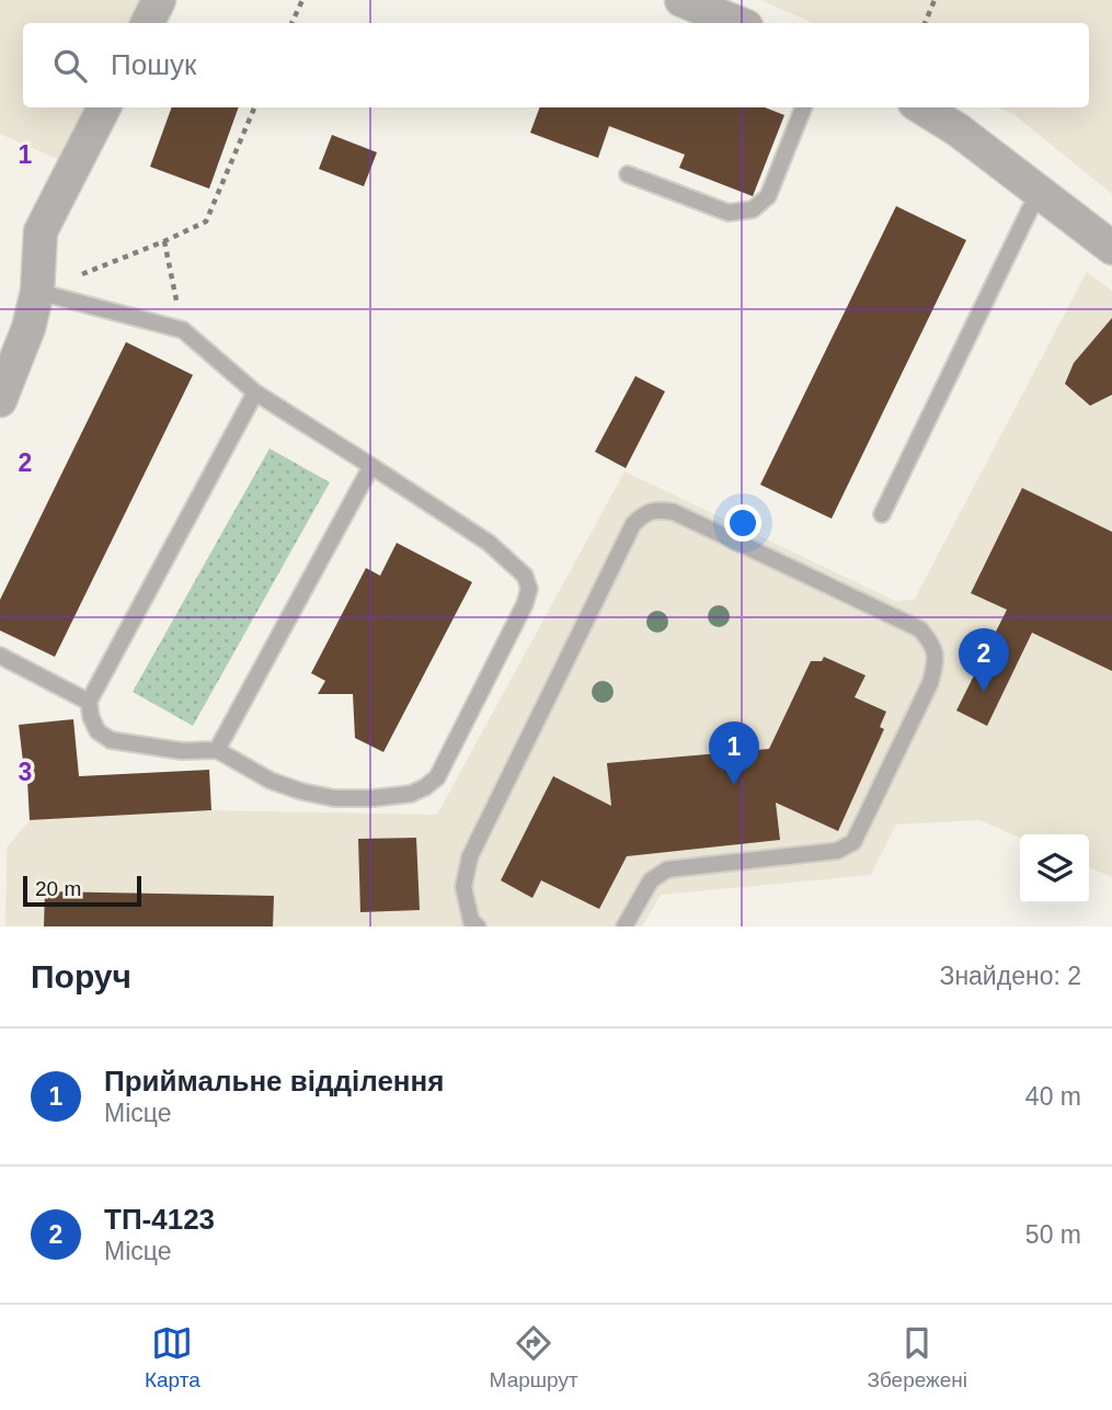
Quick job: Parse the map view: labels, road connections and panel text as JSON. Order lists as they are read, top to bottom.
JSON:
{
  "scale_bar": "20 m",
  "page": {
    "search": "Пошук",
    "pins": ["2", "1"],
    "scale": "20 m",
    "heading": ["Поруч", "Знайдено: 2"],
    "list": [
      {
        "mark": "1",
        "name": "Приймальне відділення",
        "note": "Місце",
        "value": "40 m"
      },
      {
        "mark": "2",
        "name": "ТП-4123",
        "note": "Місце",
        "value": "50 m"
      }
    ],
    "nav": ["Карта", "Маршрут", "Збережені"]
  },
  "grid": {
    "rows": ["1", "2", "3"]
  }
}
